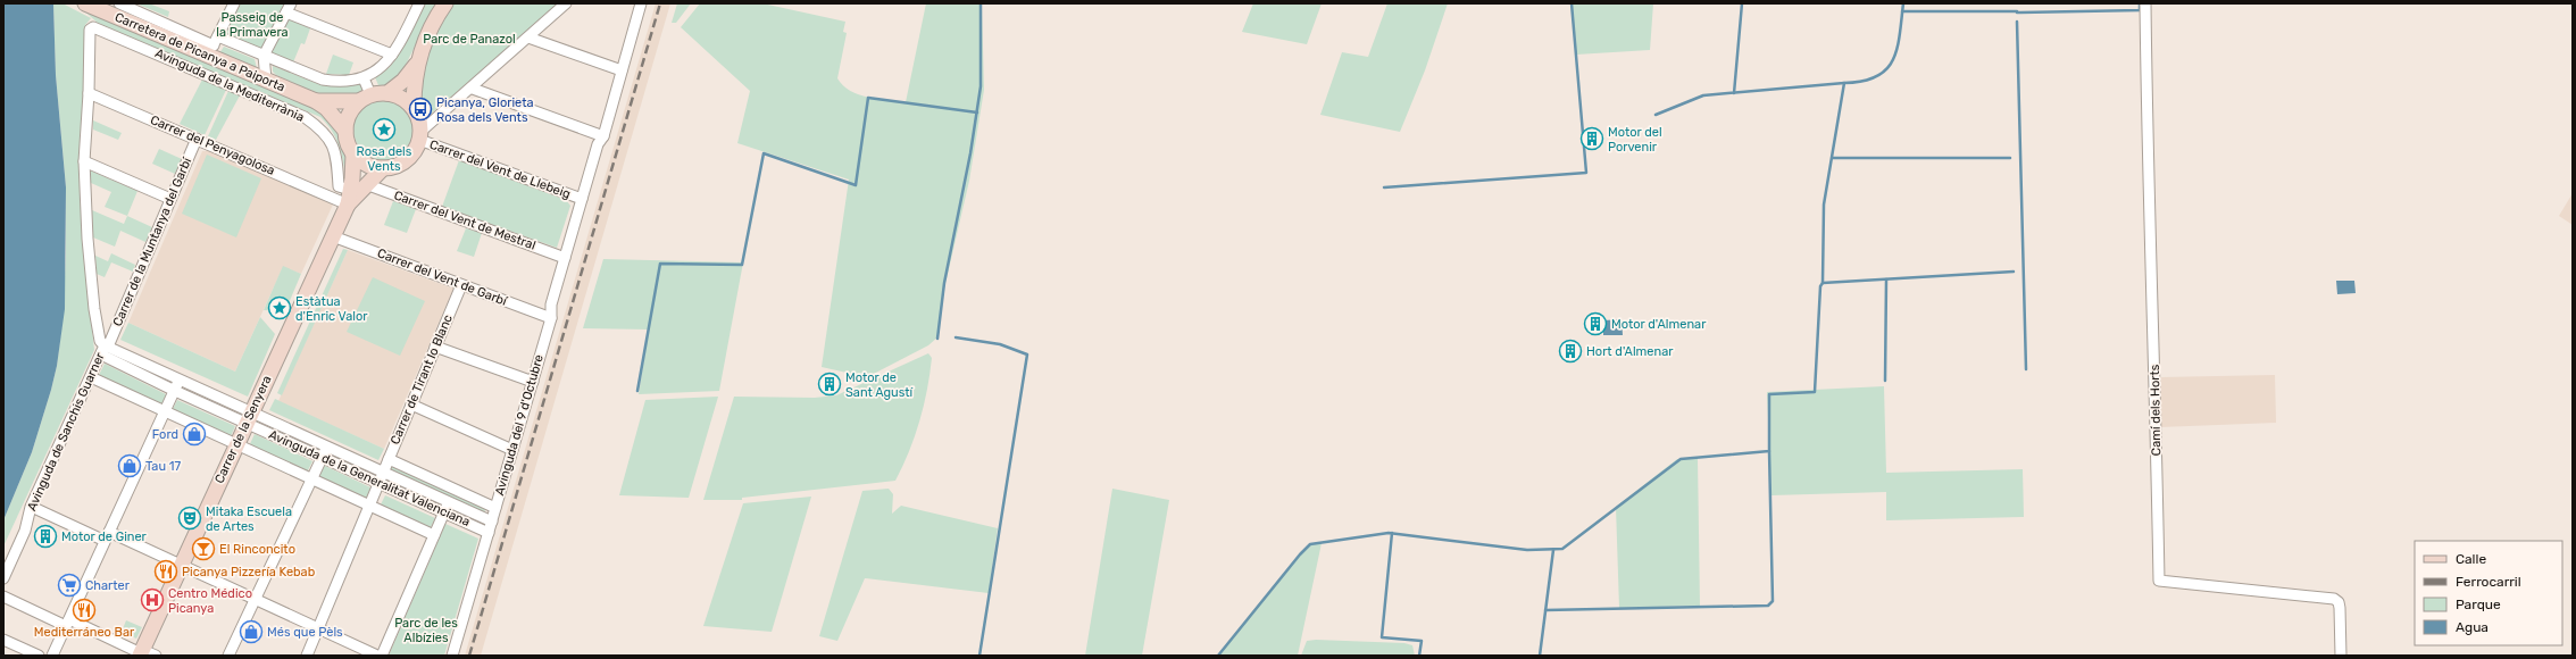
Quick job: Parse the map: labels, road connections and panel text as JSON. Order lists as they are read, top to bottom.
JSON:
{
  "streets": {
    "street": [
      "Carretera de Picanya a Paiporta",
      "Avinguda de la Mediterrània",
      "Carrer del Penyagolosa",
      "Carrer del Vent de Llebeig",
      "Carrer del Vent de Mestral",
      "Carrer de la Muntanya del Garbí",
      "Carrer del Vent de Garbí",
      "Carrer de Tirant lo Blanc",
      "Camí dels Horts",
      "Avinguda del 9 d'Octubre",
      "Carrer de la Senyera",
      "Avinguda de Sanchis Guarner",
      "Avinguda de la Generalitat Valenciana"
    ]
  },
  "crossings": [
    ["Carretera de Picanya a Paiporta", "Carrer del Vent de Llebeig"],
    ["Carretera de Picanya a Paiporta", "Carrer de la Senyera"],
    ["Avinguda de la Mediterrània", "Carrer del Penyagolosa"],
    ["Avinguda de la Mediterrània", "Carrer de la Senyera"],
    ["Avinguda de la Mediterrània", "Avinguda de Sanchis Guarner"],
    ["Carrer del Penyagolosa", "Carrer de la Muntanya del Garbí"],
    ["Carrer del Penyagolosa", "Carrer de la Senyera"],
    ["Carrer del Penyagolosa", "Avinguda de Sanchis Guarner"],
    ["Carrer del Vent de Llebeig", "Avinguda del 9 d'Octubre"],
    ["Carrer del Vent de Llebeig", "Carrer de la Senyera"],
    ["Carrer del Vent de Mestral", "Avinguda del 9 d'Octubre"],
    ["Carrer del Vent de Mestral", "Carrer de la Senyera"],
    ["Carrer de la Muntanya del Garbí", "Avinguda de Sanchis Guarner"],
    ["Carrer de la Muntanya del Garbí", "Avinguda de la Generalitat Valenciana"],
    ["Carrer del Vent de Garbí", "Carrer de Tirant lo Blanc"],
    ["Carrer del Vent de Garbí", "Avinguda del 9 d'Octubre"],
    ["Carrer del Vent de Garbí", "Carrer de la Senyera"],
    ["Carrer de Tirant lo Blanc", "Avinguda de la Generalitat Valenciana"],
    ["Avinguda del 9 d'Octubre", "Avinguda de la Generalitat Valenciana"],
    ["Carrer de la Senyera", "Avinguda de la Generalitat Valenciana"],
    ["Avinguda de Sanchis Guarner", "Avinguda de la Generalitat Valenciana"]
  ],
  "parks": ["Passeig de la Primavera", "Parc de Panazol", "Parc de les Albízies"],
  "places": {
    "bus stop": ["Picanya, Glorieta Rosa dels Vents"],
    "place": ["Rosa dels Vents", "Estàtua d'Enric Valor"],
    "building": [
      "Motor del Porvenir",
      "Motor d'Almenar",
      "Hort d'Almenar",
      "Motor de Sant Agustí",
      "Motor de Giner"
    ],
    "shop": ["Ford", "Tau 17", "Més que Pèls"],
    "theatre": ["Mitaka Escuela de Artes"],
    "bar": ["El Rinconcito"],
    "restaurant": ["Picanya Pizzería Kebab", "Mediterráneo Bar"],
    "supermarket": ["Charter"],
    "hospital": ["Centro Médico Picanya"]
  },
  "legend": [
    "Calle",
    "Ferrocarril",
    "Parque",
    "Agua"
  ]
}
